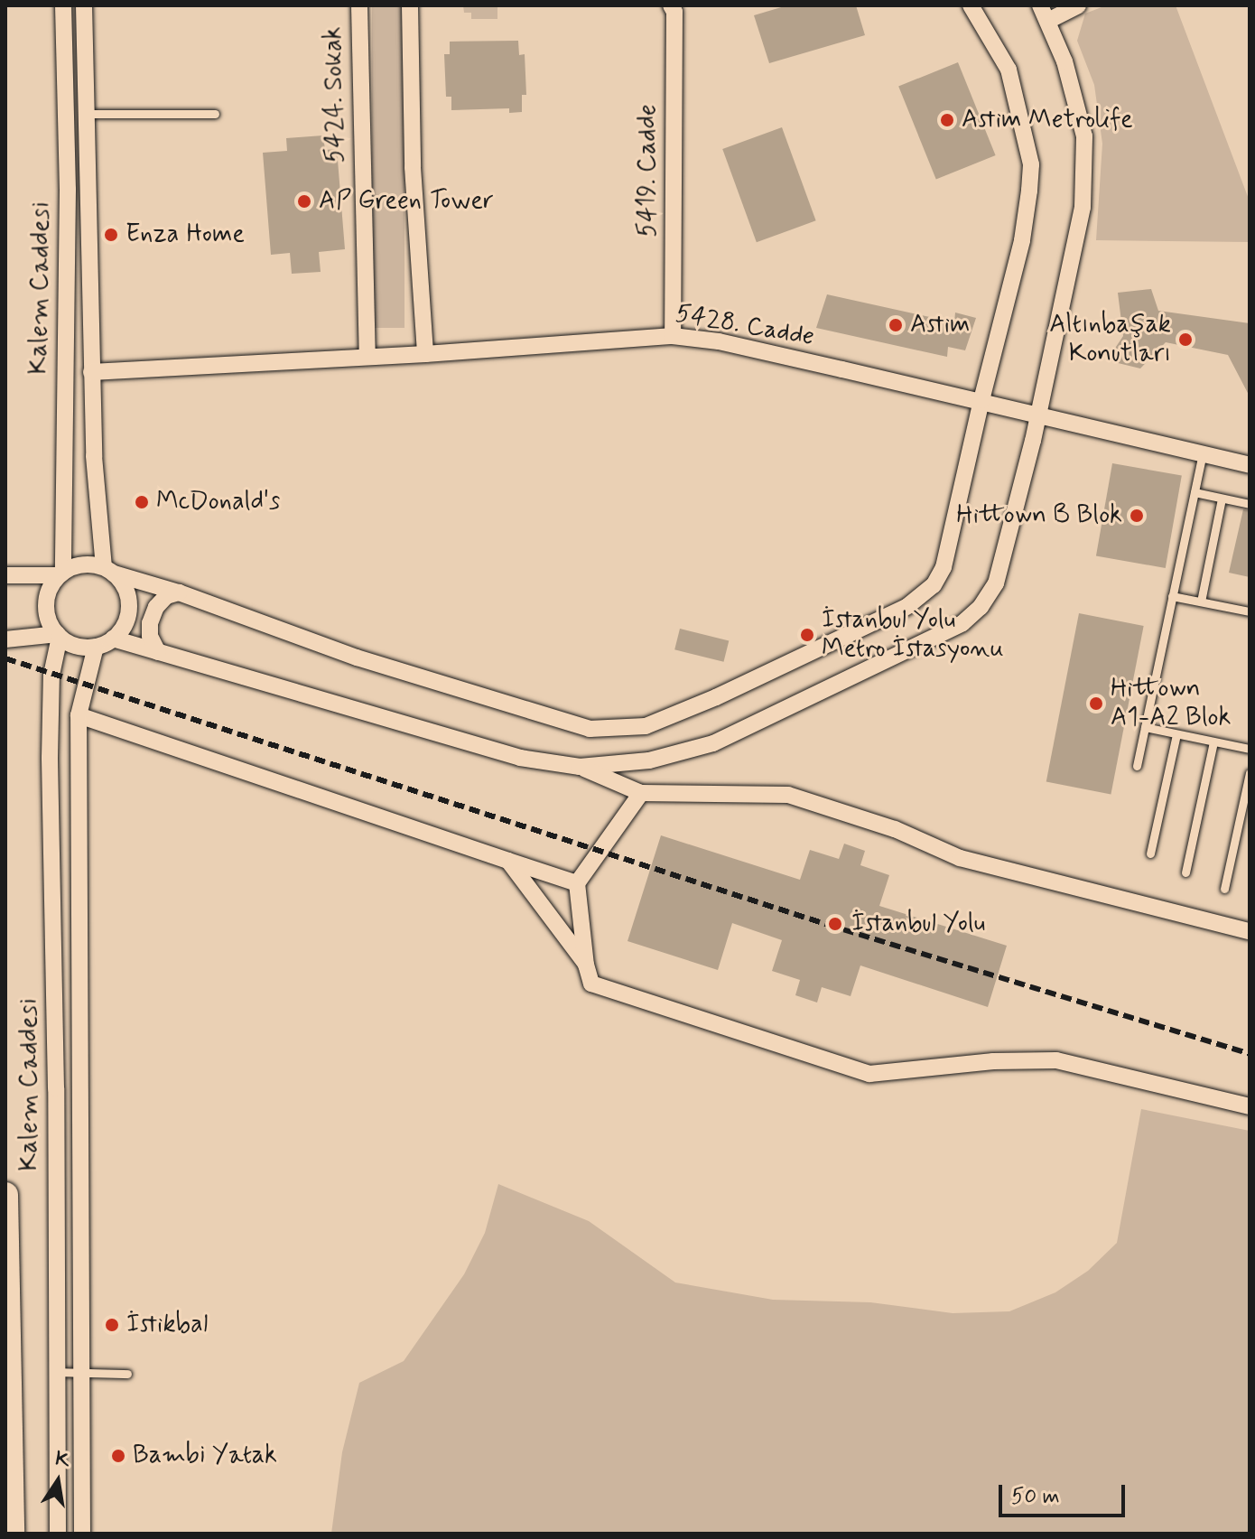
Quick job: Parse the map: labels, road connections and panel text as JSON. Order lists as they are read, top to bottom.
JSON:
{
  "streets": {
    "street": [
      "5424. Sokak",
      "5419. Cadde",
      "Kalem Caddesi",
      "5428. Cadde"
    ]
  },
  "crossings": [
    ["5424. Sokak", "5428. Cadde"],
    ["5419. Cadde", "5428. Cadde"],
    ["Kalem Caddesi", "5428. Cadde"]
  ],
  "places": [
    "Astim Metrolife",
    "AP Green Tower",
    "Enza Home",
    "Astim",
    "Altınbaşak Konutları",
    "McDonald's",
    "Hittown B Blok",
    "İstanbul Yolu Metro İstasyonu",
    "Hittown A1-A2 Blok",
    "İstanbul Yolu",
    "İstikbal",
    "Bambi Yatak"
  ],
  "scale_bar": "50 m",
  "north": "top"
}
